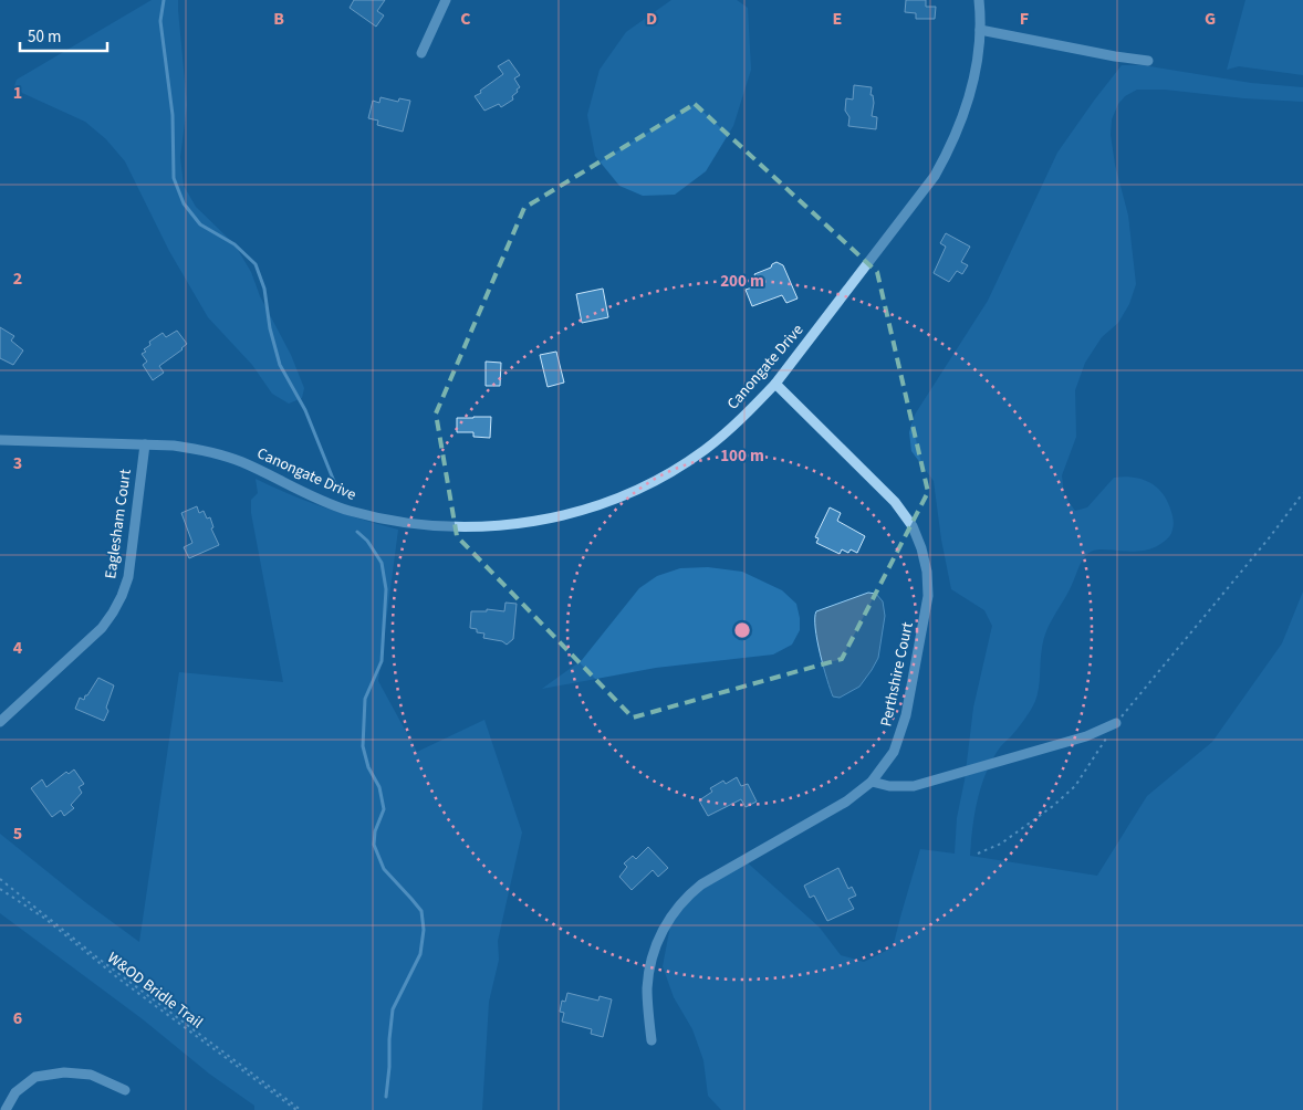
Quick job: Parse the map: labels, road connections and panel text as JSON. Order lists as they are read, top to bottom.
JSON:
{
  "streets": {
    "street": ["Canongate Drive", "Eaglesham Court", "Perthshire Court"],
    "path": ["W&OD Bridle Trail"]
  },
  "crossings": [
    ["Canongate Drive", "Eaglesham Court"],
    ["Canongate Drive", "Perthshire Court"]
  ],
  "scale_bar": "50 m",
  "grid": {
    "columns": [
      "B",
      "C",
      "D",
      "E",
      "F",
      "G"
    ],
    "rows": [
      "1",
      "2",
      "3",
      "4",
      "5",
      "6"
    ]
  },
  "rings": ["200 m", "100 m"]
}
